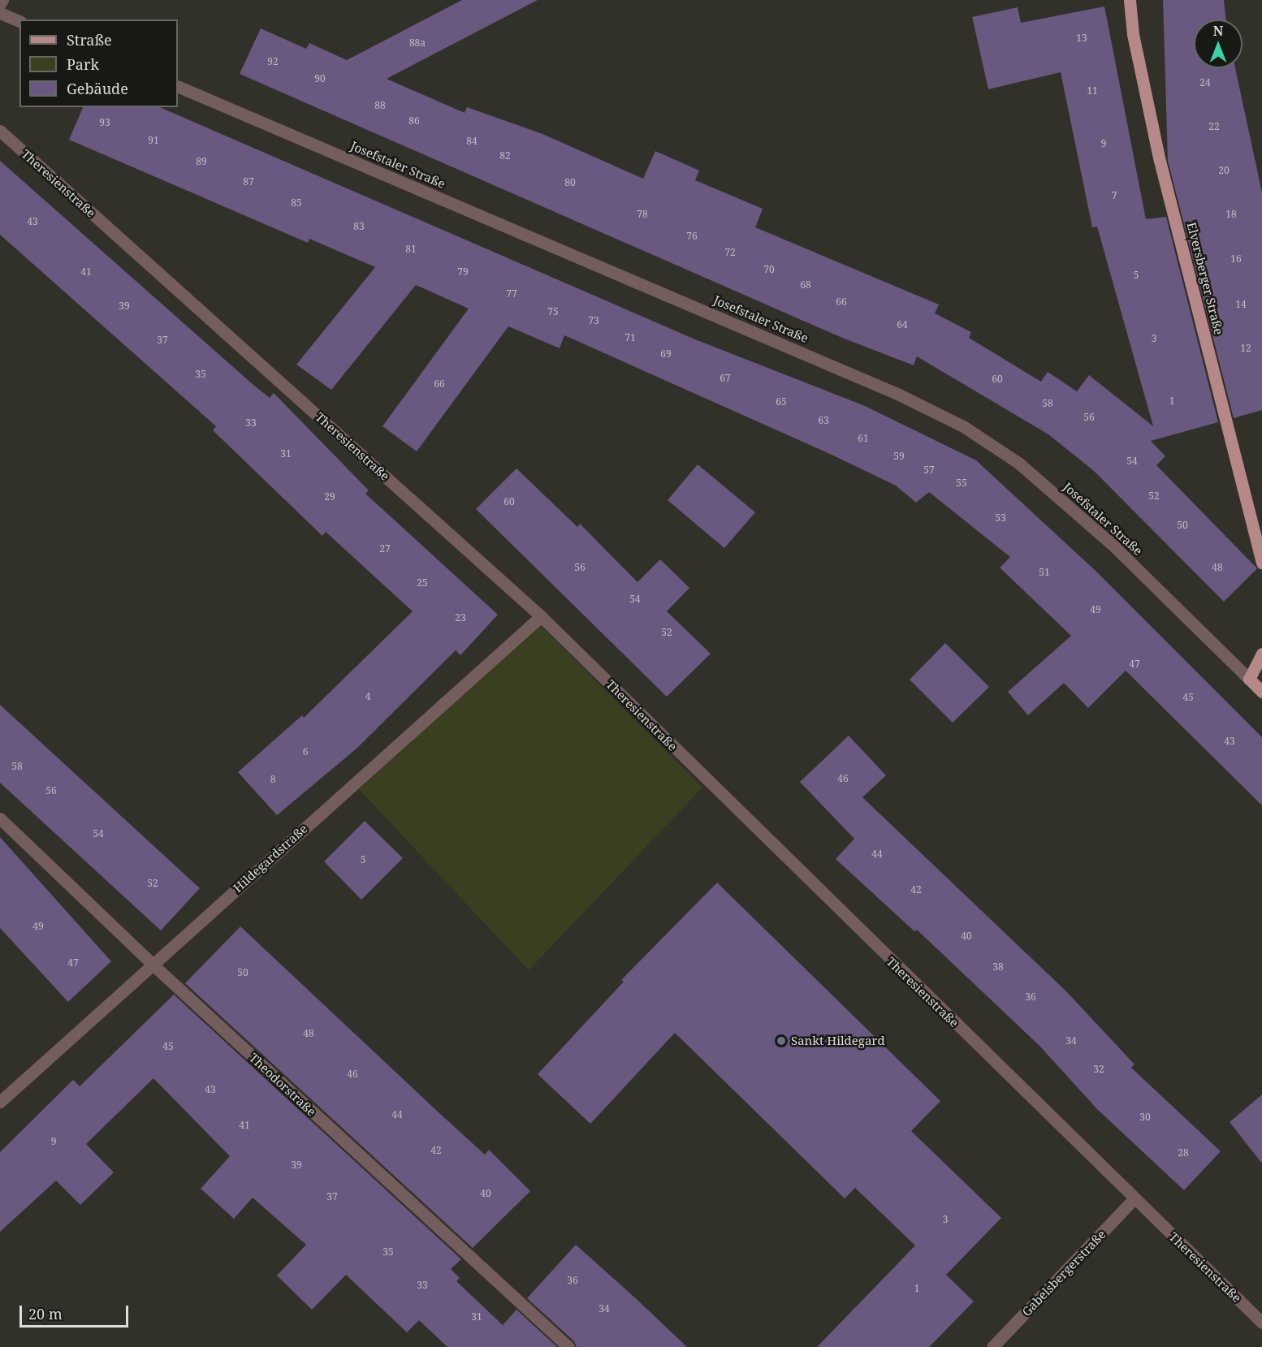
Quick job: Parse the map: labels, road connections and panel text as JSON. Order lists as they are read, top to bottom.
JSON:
{
  "streets": {
    "main road": ["Josefstaler Straße", "Elversberger Straße"],
    "street": [
      "Theresienstraße",
      "Hildegardstraße",
      "Theodorstraße",
      "Gabelsbergerstraße"
    ]
  },
  "crossings": [
    ["Theresienstraße", "Hildegardstraße"],
    ["Theresienstraße", "Gabelsbergerstraße"],
    ["Hildegardstraße", "Theodorstraße"]
  ],
  "places": ["Sankt Hildegard"],
  "house_numbers": [
    "13",
    "88a",
    "92",
    "90",
    "24",
    "11",
    "88",
    "86",
    "93",
    "22",
    "91",
    "84",
    "9",
    "82",
    "89",
    "20",
    "87",
    "80",
    "7",
    "85",
    "78",
    "18",
    "43",
    "83",
    "76",
    "81",
    "72",
    "16",
    "70",
    "41",
    "79",
    "5",
    "68",
    "77",
    "66",
    "14",
    "39",
    "75",
    "73",
    "64",
    "71",
    "3",
    "37",
    "12",
    "69",
    "35",
    "67",
    "60",
    "66",
    "1",
    "65",
    "58",
    "56",
    "63",
    "33",
    "61",
    "31",
    "59",
    "54",
    "57",
    "55",
    "52",
    "29",
    "60",
    "53",
    "50",
    "27",
    "56",
    "48",
    "51",
    "25",
    "54",
    "49",
    "23",
    "52",
    "47",
    "4",
    "45",
    "43",
    "6",
    "58",
    "46",
    "8",
    "56",
    "54",
    "44",
    "5",
    "52",
    "42",
    "49",
    "40",
    "47",
    "38",
    "50",
    "36",
    "48",
    "34",
    "45",
    "32",
    "46",
    "43",
    "44",
    "30",
    "41",
    "9",
    "42",
    "28",
    "39",
    "40",
    "37",
    "3",
    "35",
    "36",
    "33",
    "1",
    "34",
    "31"
  ],
  "legend": ["Straße", "Park", "Gebäude"],
  "scale_bar": "20 m",
  "north": "top"
}
